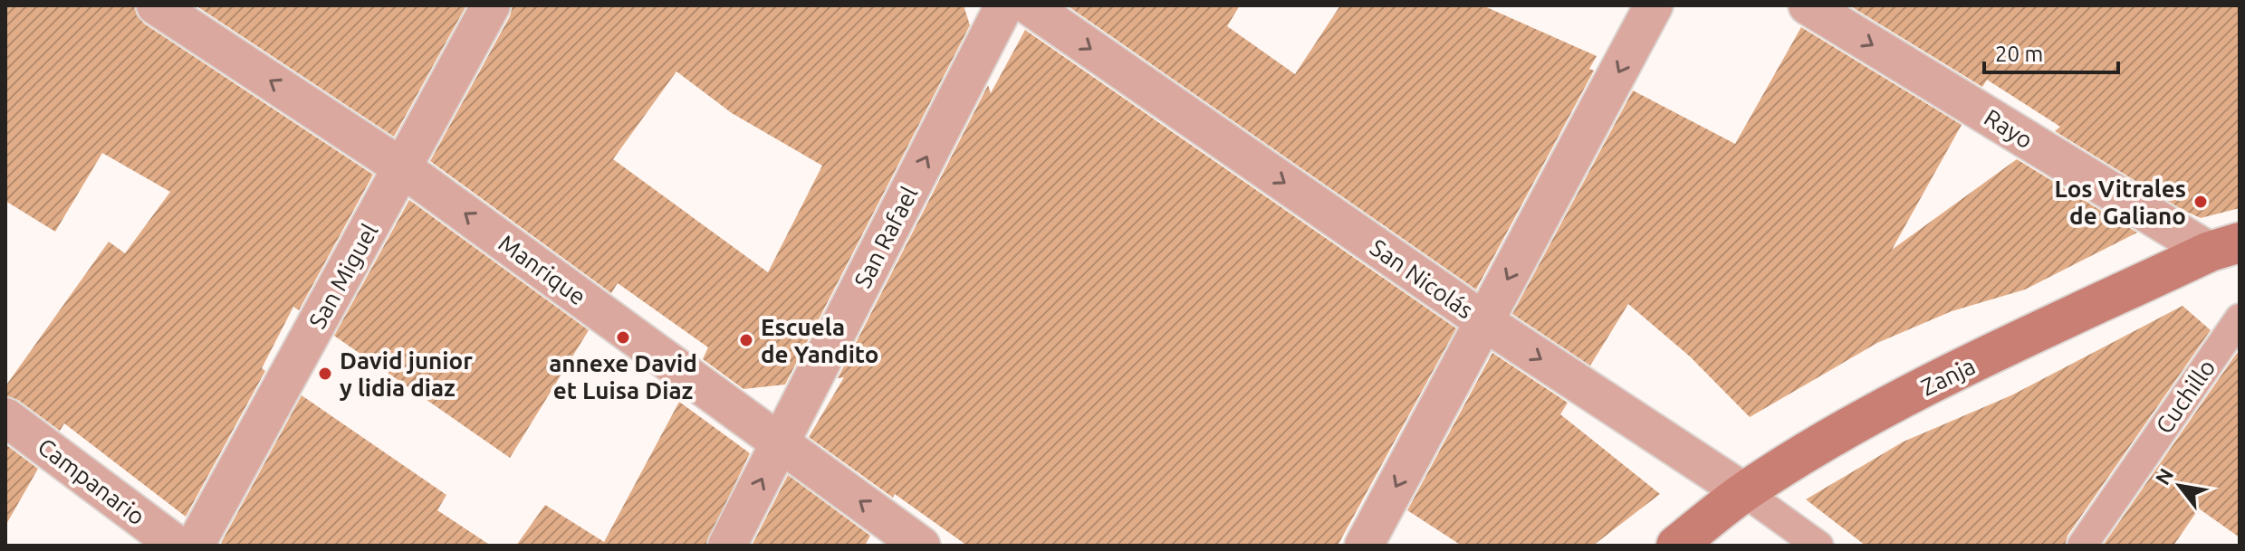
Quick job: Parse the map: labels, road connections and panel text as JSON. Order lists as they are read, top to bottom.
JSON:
{
  "streets": {
    "main road": ["Zanja"],
    "street": [
      "Rayo",
      "San Rafael",
      "Manrique",
      "San Miguel",
      "San Nicolás",
      "Cuchillo",
      "Campanario"
    ]
  },
  "crossings": [
    ["Rayo", "Zanja"],
    ["San Rafael", "Manrique"],
    ["Manrique", "San Miguel"],
    ["San Nicolás", "Zanja"]
  ],
  "one_way": [
    "Rayo",
    "San Rafael",
    "Manrique",
    "San Nicolás"
  ],
  "places": [
    "Los Vitrales de Galiano",
    "annexe David et Luisa Diaz",
    "Escuela de Yandito",
    "David junior y lidia diaz"
  ],
  "scale_bar": "20 m",
  "north": "top left"
}
